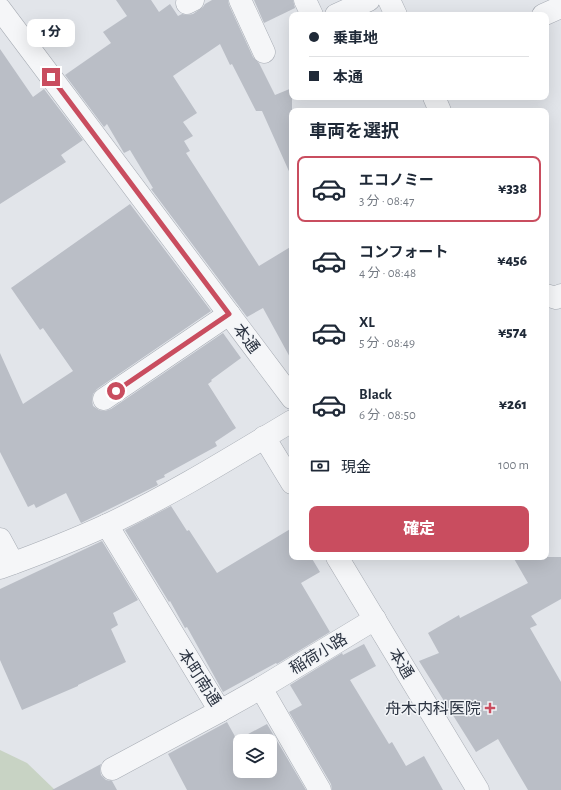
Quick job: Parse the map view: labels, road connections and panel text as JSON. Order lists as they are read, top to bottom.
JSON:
{
  "streets": {
    "street": ["本通", "稲荷小路", "本町南通"]
  },
  "crossings": [
    ["本通", "稲荷小路"],
    ["稲荷小路", "本町南通"]
  ],
  "places": {
    "health": ["舟木内科医院"]
  },
  "page": {
    "banner": ["乗車地", "本通"],
    "bubble": "1 分",
    "heading": "車両を選択",
    "list": [
      {
        "name": "エコノミー",
        "note": "3 分 · 08:47",
        "value": "¥338"
      },
      {
        "name": "コンフォート",
        "note": "4 分 · 08:48",
        "value": "¥456"
      },
      {
        "name": "XL",
        "note": "5 分 · 08:49",
        "value": "¥574"
      },
      {
        "name": "Black",
        "note": "6 分 · 08:50",
        "value": "¥261"
      }
    ],
    "pay": ["現金", "100 m"],
    "buttons": "確定"
  }
}
